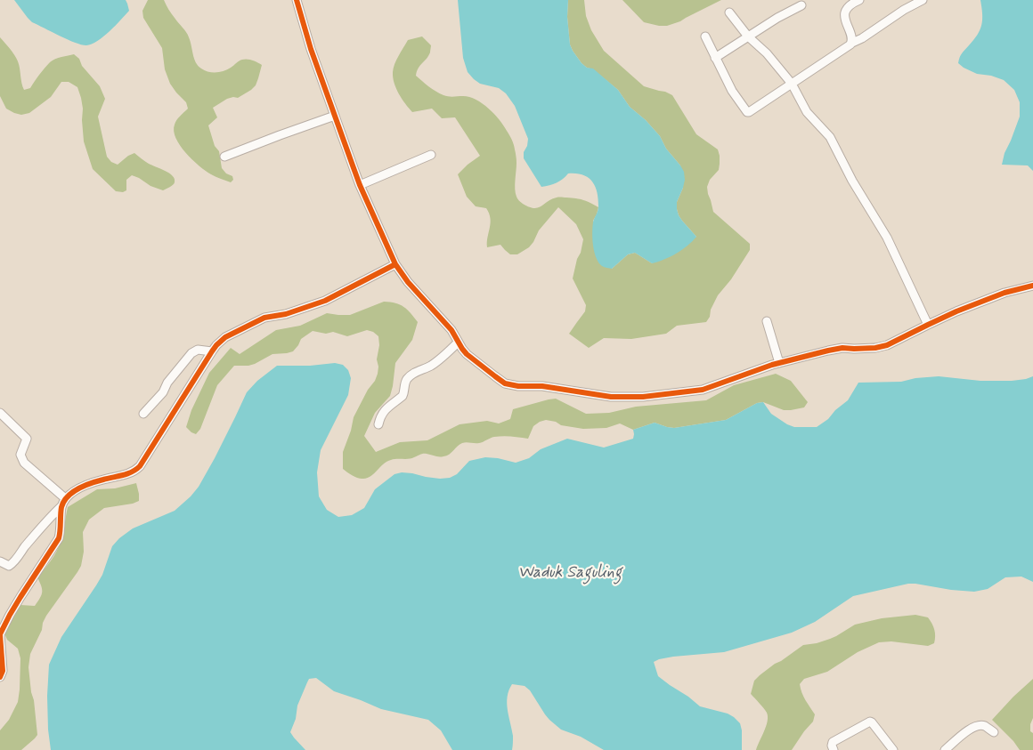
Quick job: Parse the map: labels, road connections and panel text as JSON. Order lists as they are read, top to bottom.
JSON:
{
  "water": ["Waduk Saguling"]
}
